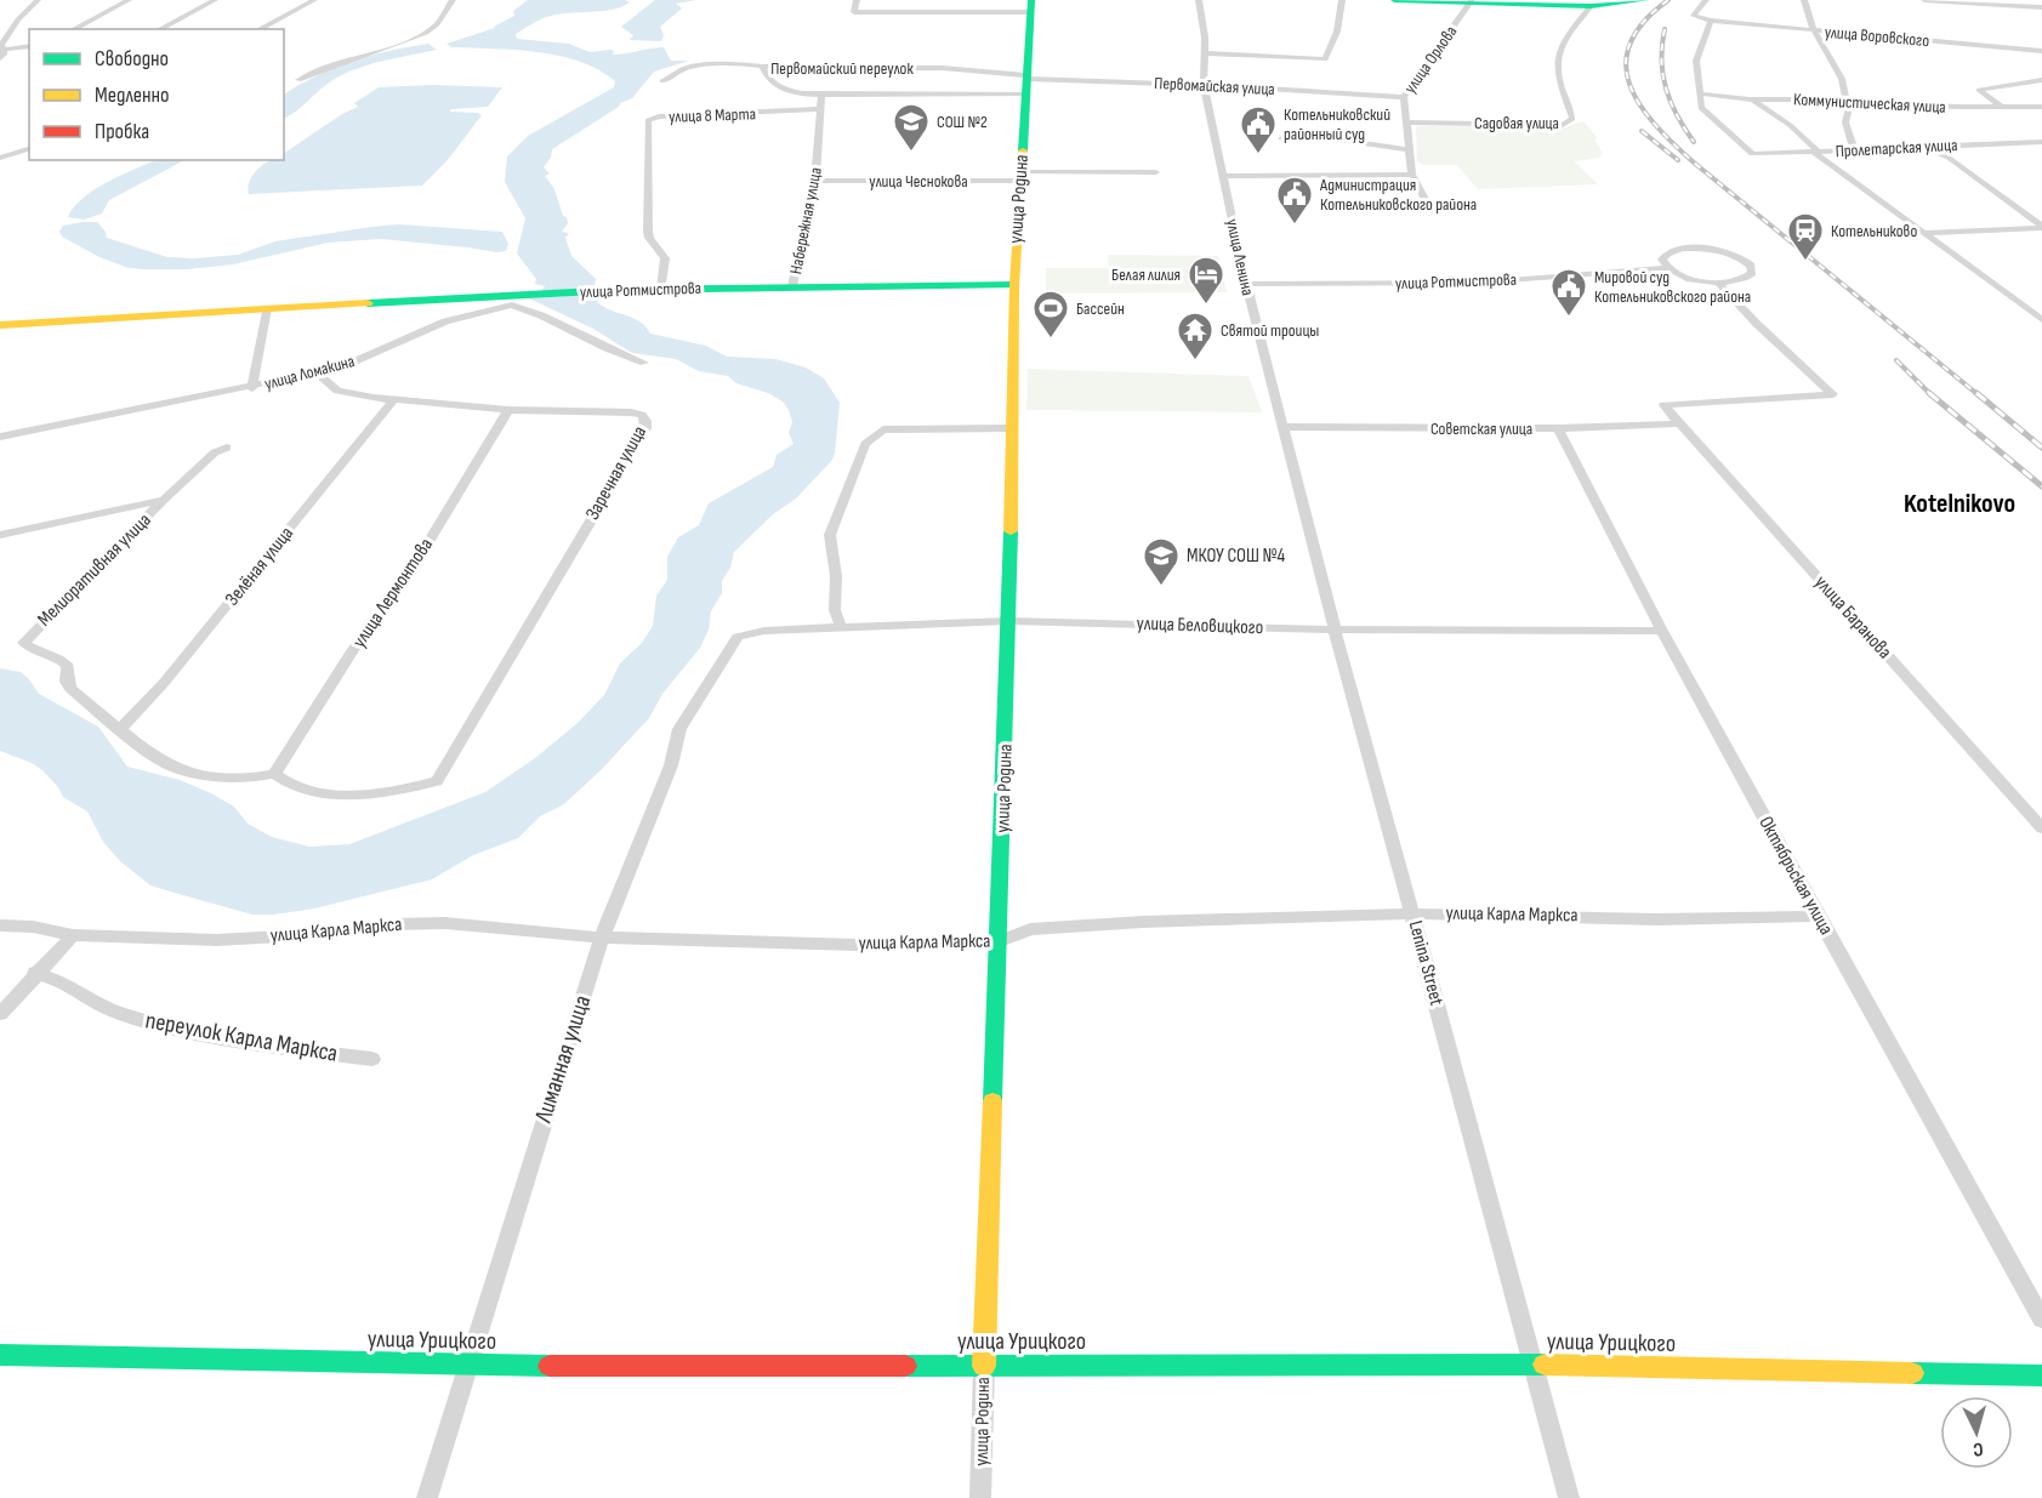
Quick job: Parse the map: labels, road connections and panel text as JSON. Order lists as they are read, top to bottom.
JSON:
{
  "streets": {
    "street": [
      "улица Воровского",
      "улица Орлова",
      "Первомайский переулок",
      "Первомайская улица",
      "Коммунистическая улица",
      "улица 8 Марта",
      "Садовая улица",
      "Пролетарская улица",
      "улица Чеснокова",
      "улица Родина",
      "Набережная улица",
      "улица Ленина",
      "улица Ротмистрова",
      "улица Ломакина",
      "Советская улица",
      "Заречная улица",
      "Зелёная улица",
      "Мелиоративная улица",
      "улица Лермонтова",
      "улица Баранова",
      "улица Беловицкого",
      "Октябрьская улица",
      "улица Карла Маркса",
      "Lenina Street",
      "переулок Карла Маркса",
      "Лиманная улица",
      "улица Урицкого"
    ]
  },
  "crossings": [
    ["улица Орлова", "Первомайская улица"],
    ["улица Орлова", "Садовая улица"],
    ["Первомайский переулок", "Первомайская улица"],
    ["Первомайский переулок", "улица Родина"],
    ["Первомайская улица", "улица Родина"],
    ["Первомайская улица", "Набережная улица"],
    ["Первомайская улица", "улица Ленина"],
    ["Коммунистическая улица", "Пролетарская улица"],
    ["улица 8 Марта", "Набережная улица"],
    ["улица 8 Марта", "улица Ротмистрова"],
    ["улица Чеснокова", "улица Родина"],
    ["улица Чеснокова", "Набережная улица"],
    ["улица Родина", "улица Ротмистрова"],
    ["улица Родина", "улица Беловицкого"],
    ["улица Родина", "улица Карла Маркса"],
    ["улица Родина", "улица Урицкого"],
    ["Набережная улица", "улица Ротмистрова"],
    ["улица Ленина", "улица Ротмистрова"],
    ["улица Ленина", "Советская улица"],
    ["улица Ленина", "Lenina Street"],
    ["улица Ломакина", "Заречная улица"],
    ["Советская улица", "улица Баранова"],
    ["Советская улица", "Октябрьская улица"],
    ["Советская улица", "Lenina Street"],
    ["Заречная улица", "Зелёная улица"],
    ["Заречная улица", "Мелиоративная улица"],
    ["Заречная улица", "улица Лермонтова"],
    ["Зелёная улица", "Мелиоративная улица"],
    ["Мелиоративная улица", "улица Лермонтова"],
    ["улица Беловицкого", "Октябрьская улица"],
    ["улица Беловицкого", "Lenina Street"],
    ["улица Беловицкого", "Лиманная улица"],
    ["Октябрьская улица", "улица Карла Маркса"],
    ["улица Карла Маркса", "Lenina Street"],
    ["улица Карла Маркса", "Лиманная улица"],
    ["Lenina Street", "улица Урицкого"],
    ["Лиманная улица", "улица Урицкого"]
  ],
  "districts": ["Kotelnikovo"],
  "places": {
    "school or university": ["СОШ №2", "МКОУ СОШ №4"],
    "public building": ["Котельниковский районный суд", "Администрация Котельниковского района", "Мировой суд Котельниковского района"],
    "station": ["Котельниково"],
    "hotel": ["Белая лилия"],
    "sports": ["Бассейн"],
    "temple": ["Святой троицы"]
  },
  "legend": ["Свободно", "Медленно", "Пробка"],
  "north": "bottom"
}
